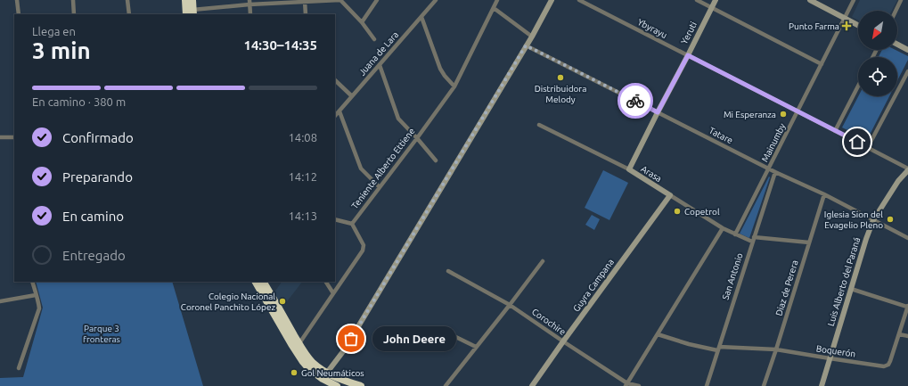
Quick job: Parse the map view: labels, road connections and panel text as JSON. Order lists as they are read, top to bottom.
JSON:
{
  "streets": {
    "main road": [
      "Yeruti",
      "Arasa",
      "Luis Alberto del Paraná",
      "Guyra Campana"
    ],
    "street": [
      "Ybyrayu",
      "Juana de Lara",
      "Tatare",
      "Mainumby",
      "Teniente Alberto Ettiene",
      "San Antonio",
      "Diaz de Perera",
      "Corochire",
      "Boquerón"
    ]
  },
  "crossings": [
    ["Ybyrayu", "Yeruti"],
    ["Ybyrayu", "Mainumby"],
    ["Ybyrayu", "Luis Alberto del Paraná"],
    ["Yeruti", "Tatare"],
    ["Yeruti", "Arasa"],
    ["Tatare", "Mainumby"],
    ["Tatare", "San Antonio"],
    ["Tatare", "Luis Alberto del Paraná"],
    ["Tatare", "Diaz de Perera"],
    ["Mainumby", "Arasa"],
    ["Arasa", "San Antonio"],
    ["Arasa", "Guyra Campana"],
    ["San Antonio", "Boquerón"],
    ["Luis Alberto del Paraná", "Boquerón"],
    ["Guyra Campana", "Corochire"],
    ["Diaz de Perera", "Boquerón"]
  ],
  "parks": ["Parque 3 fronteras"],
  "places": {
    "health": ["Punto Farma"],
    "other": [
      "Distribuidora Melody",
      "Mi Esperanza",
      "Copetrol",
      "Iglesia Sion del Evagelio Pleno",
      "Colegio Nacional Coronel Panchito López",
      "John Deere",
      "Gol Neumáticos"
    ]
  },
  "north": "bottom left",
  "page": {
    "heading": ["3 min", "Llega en", "14:30–14:35"],
    "bar": "En camino · 380 m",
    "list": [
      ["Confirmado", "14:08"],
      ["Preparando", "14:12"],
      ["En camino", "14:13"],
      "Entregado"
    ],
    "bubble": "John Deere"
  }
}
